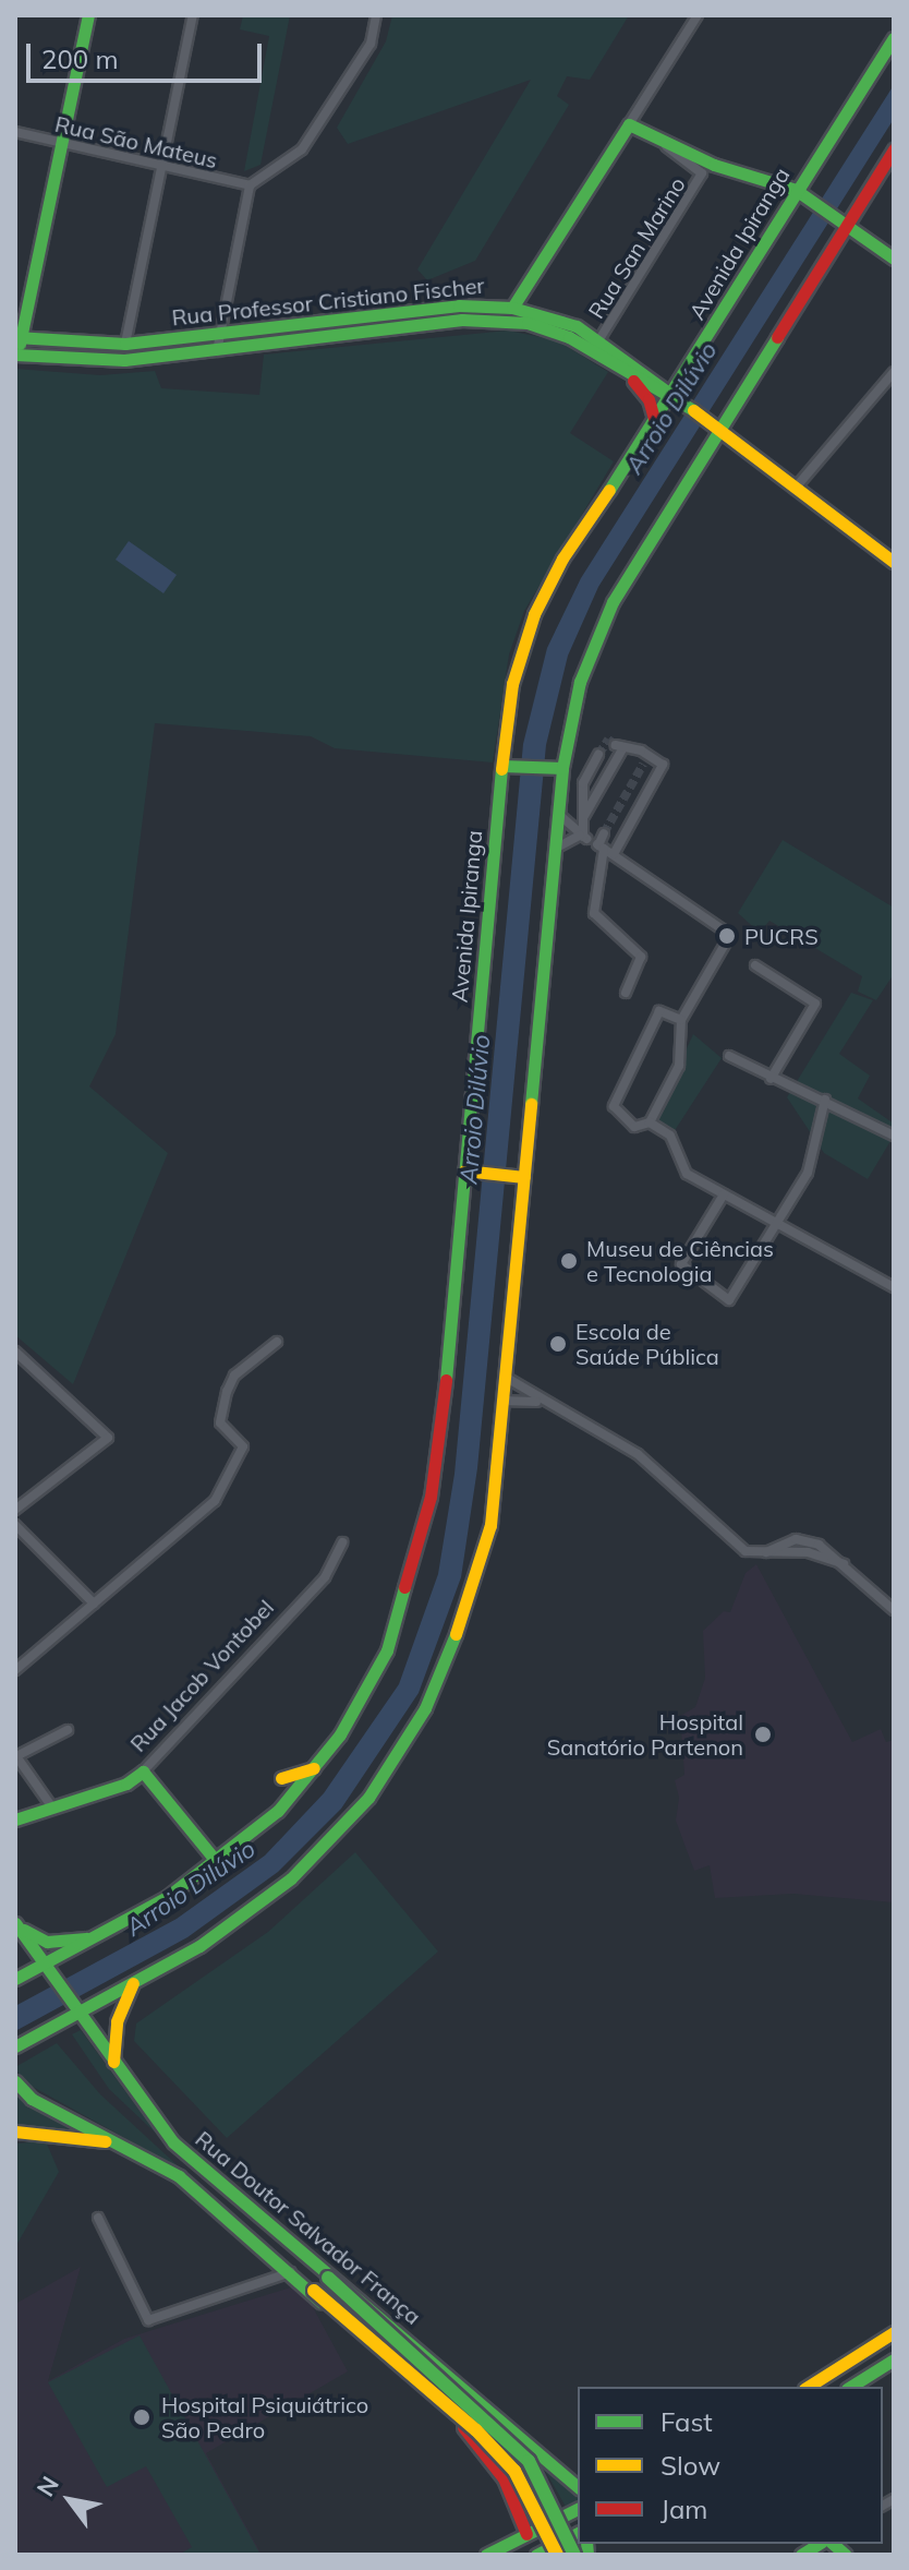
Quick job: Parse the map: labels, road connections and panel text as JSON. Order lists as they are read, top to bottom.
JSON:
{
  "streets": {
    "main road": [
      "Avenida Ipiranga",
      "Rua Professor Cristiano Fischer",
      "Rua Jacob Vontobel",
      "Rua Doutor Salvador França"
    ],
    "street": ["Rua São Mateus", "Rua San Marino"]
  },
  "crossings": [
    ["Avenida Ipiranga", "Rua Professor Cristiano Fischer"],
    ["Avenida Ipiranga", "Rua Doutor Salvador França"],
    ["Rua San Marino", "Rua Professor Cristiano Fischer"]
  ],
  "water": ["Arroio Dilúvio"],
  "places": [
    "PUCRS",
    "Museu de Ciências e Tecnologia",
    "Escola de Saúde Pública",
    "Hospital Sanatório Partenon",
    "Hospital Psiquiátrico São Pedro"
  ],
  "legend": ["Fast", "Slow", "Jam"],
  "scale_bar": "200 m",
  "north": "top left"
}
